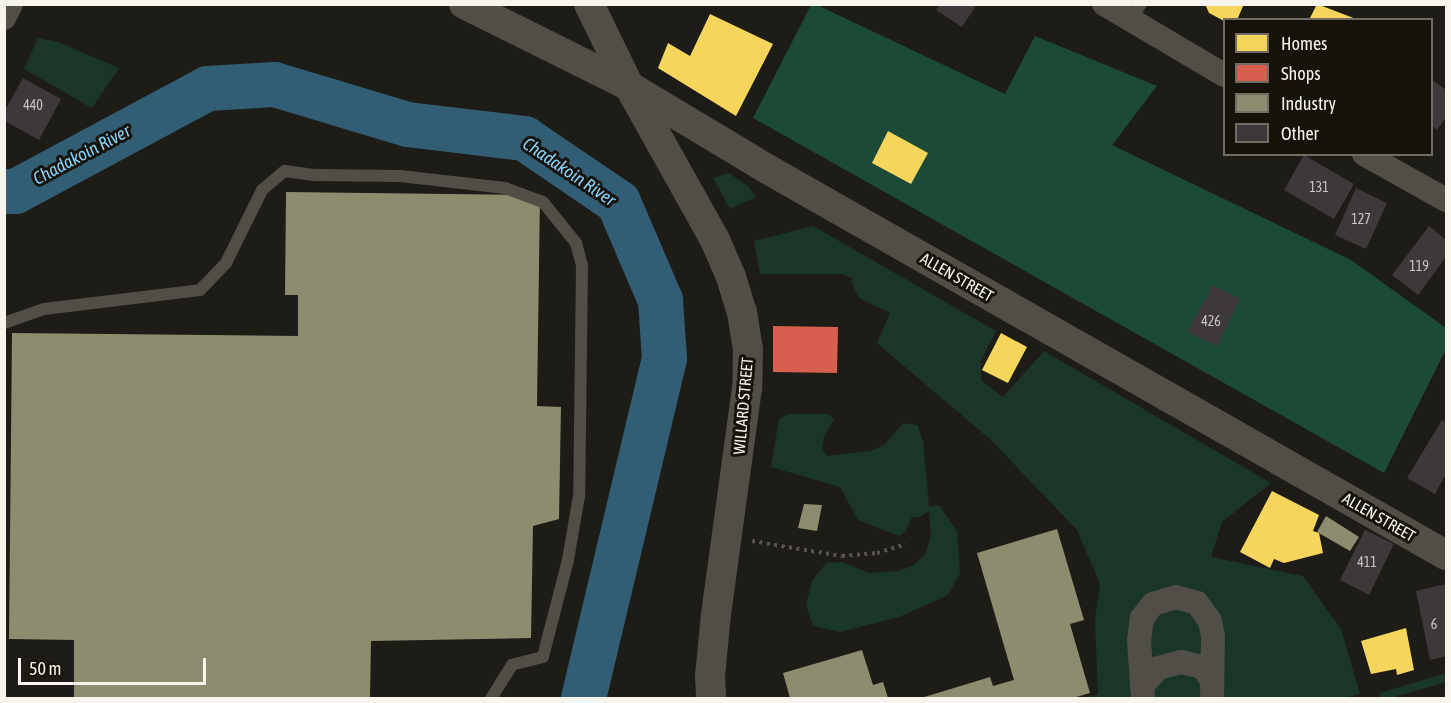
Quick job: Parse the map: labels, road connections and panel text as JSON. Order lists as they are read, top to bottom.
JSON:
{
  "streets": {
    "street": ["ALLEN STREET", "WILLARD STREET"]
  },
  "crossings": [
    ["ALLEN STREET", "WILLARD STREET"]
  ],
  "water": ["Chadakoin River"],
  "house_numbers": [
    "440",
    "131",
    "127",
    "119",
    "426",
    "411",
    "6"
  ],
  "legend": [
    "Homes",
    "Shops",
    "Industry",
    "Other"
  ],
  "scale_bar": "50 m"
}
